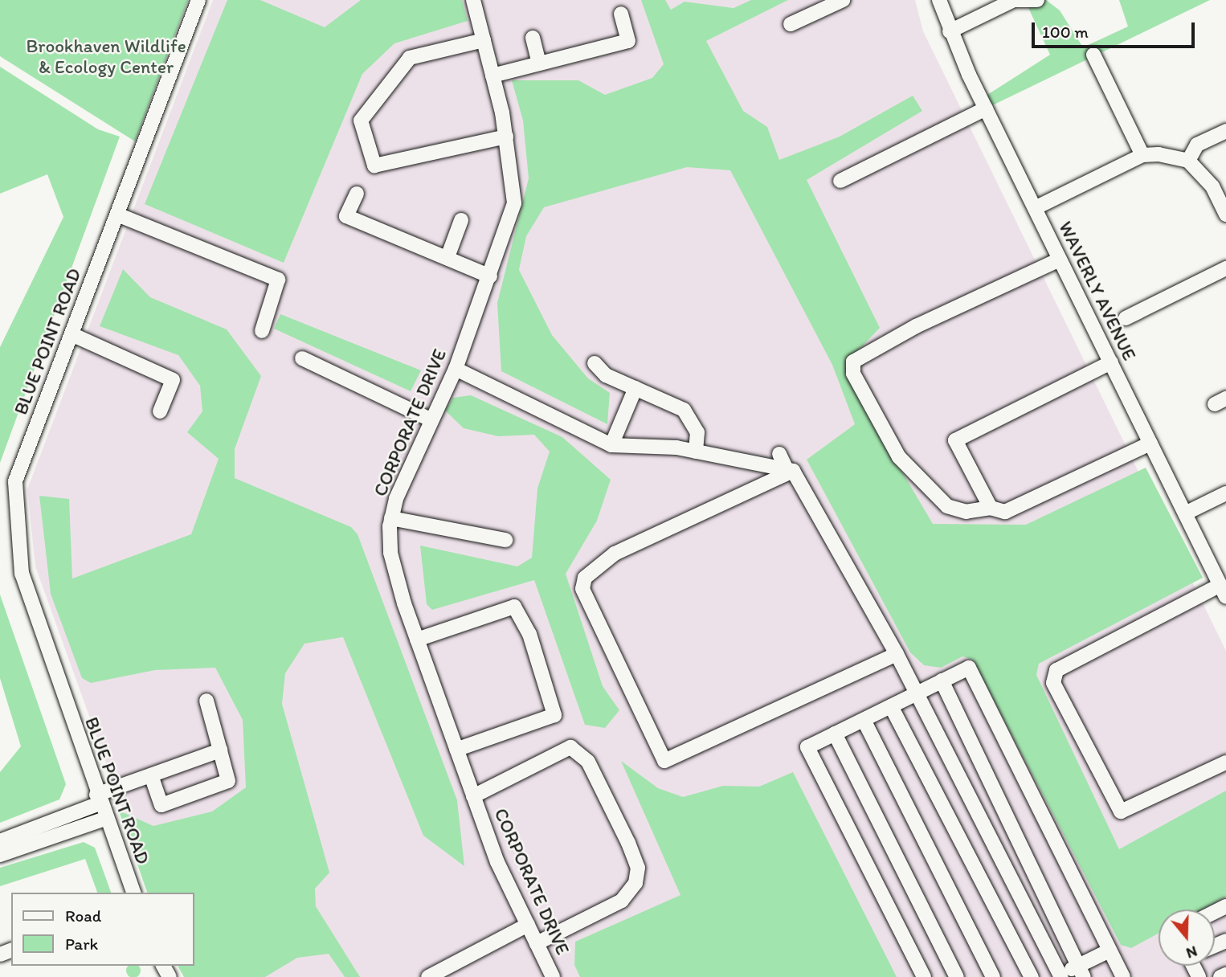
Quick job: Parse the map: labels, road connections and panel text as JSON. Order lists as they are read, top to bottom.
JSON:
{
  "streets": {
    "street": ["WAVERLY AVENUE", "BLUE POINT ROAD", "CORPORATE DRIVE"]
  },
  "parks": ["Brookhaven Wildlife & Ecology Center"],
  "legend": ["Road", "Park"],
  "scale_bar": "100 m",
  "north": "bottom"
}
